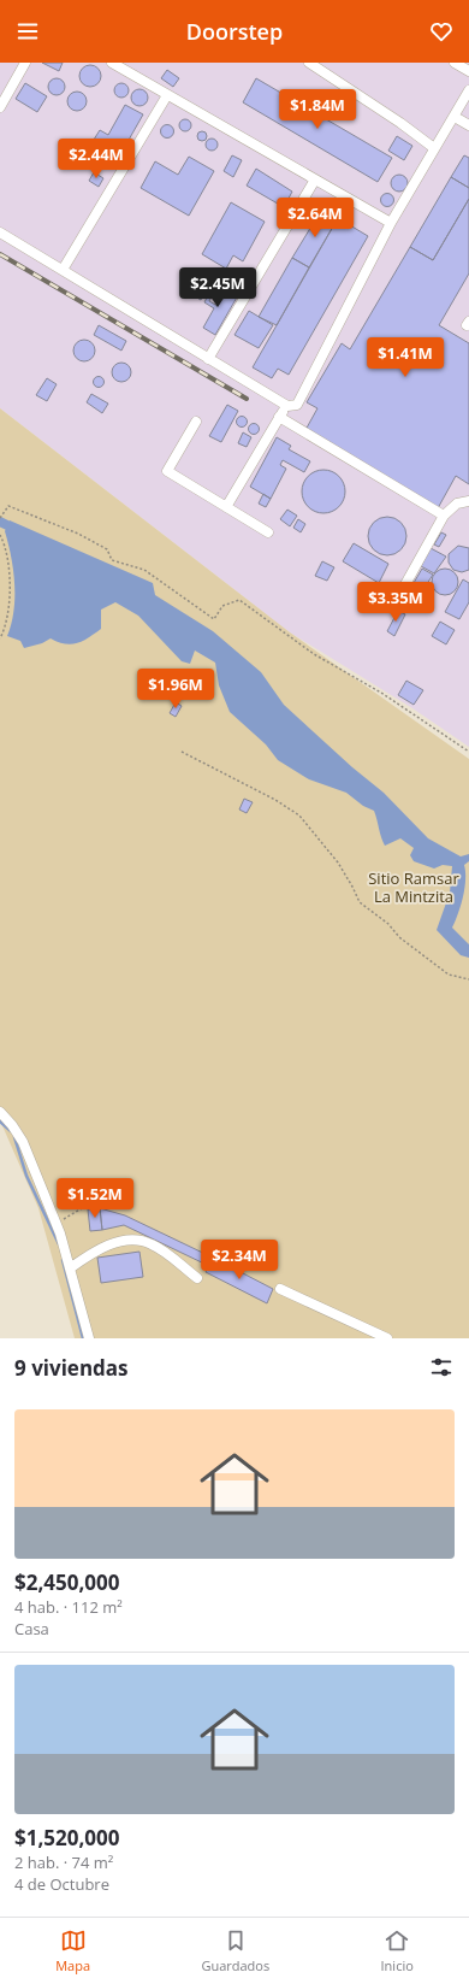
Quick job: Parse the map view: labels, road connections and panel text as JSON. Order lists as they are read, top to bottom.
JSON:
{
  "parks": ["Sitio Ramsar La Mintzita"],
  "page": {
    "header": "Doorstep",
    "price": [
      "$1.84M",
      "$2.44M",
      "$2.64M",
      "$2.45M",
      "$1.41M",
      "$3.35M",
      "$1.96M",
      "$1.52M",
      "$2.34M"
    ],
    "heading": "9 viviendas",
    "list": [
      {
        "name": "$2,450,000",
        "note": "4 hab. · 112 m² · Casa"
      },
      {
        "name": "$1,520,000",
        "note": "2 hab. · 74 m² · 4 de Octubre"
      }
    ],
    "tabs": ["Mapa", "Guardados", "Inicio"]
  }
}
